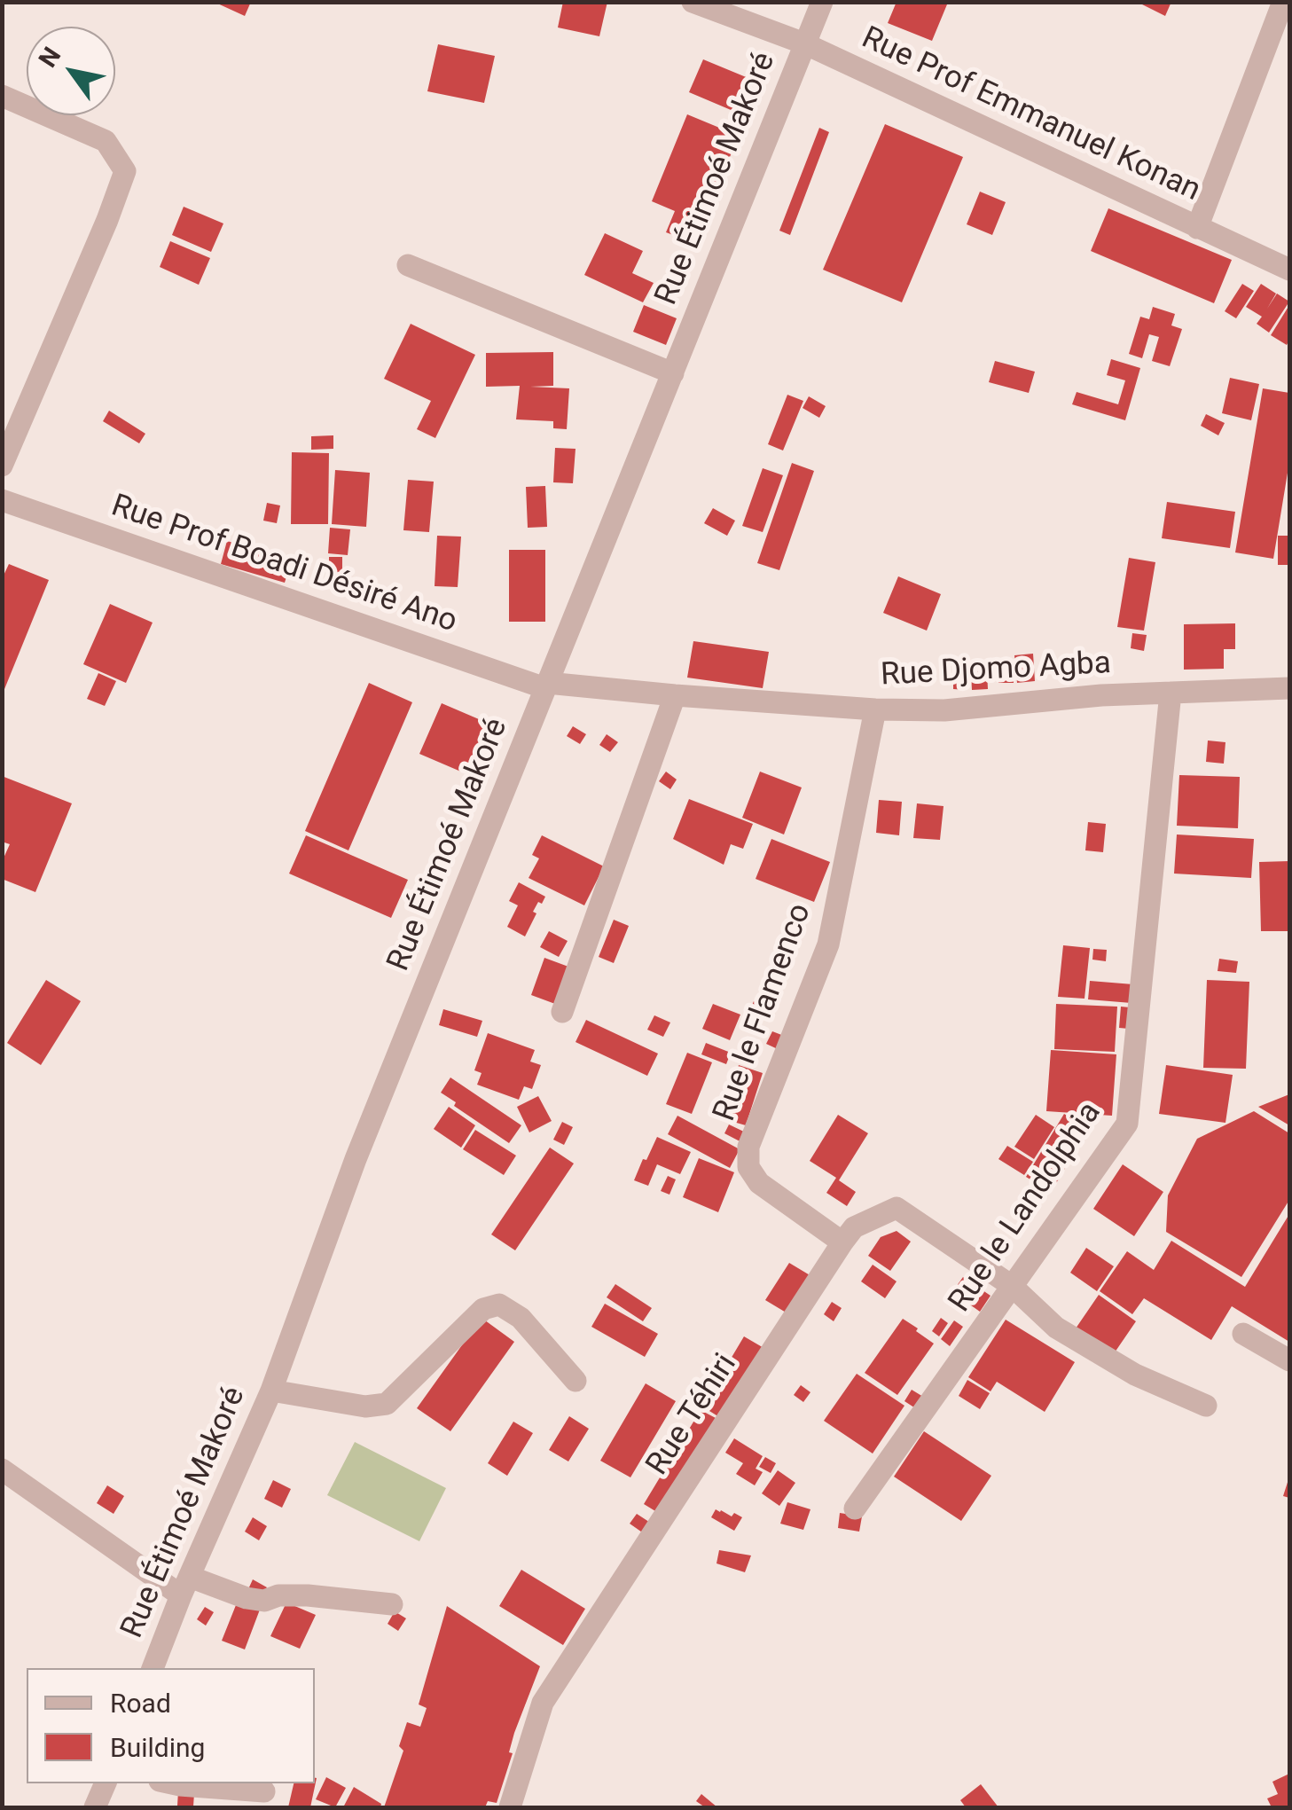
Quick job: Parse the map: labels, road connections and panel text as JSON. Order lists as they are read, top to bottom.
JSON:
{
  "streets": {
    "street": [
      "Rue Prof Emmanuel Konan",
      "Rue Étimoé Makoré",
      "Rue Prof Boadi Désiré Ano",
      "Rue Djomo Agba",
      "Rue le Flamenco",
      "Rue le Landolphia",
      "Rue Téhiri"
    ]
  },
  "crossings": [
    ["Rue Prof Emmanuel Konan", "Rue Étimoé Makoré"],
    ["Rue Étimoé Makoré", "Rue Prof Boadi Désiré Ano"],
    ["Rue Étimoé Makoré", "Rue Djomo Agba"],
    ["Rue Prof Boadi Désiré Ano", "Rue Djomo Agba"],
    ["Rue Djomo Agba", "Rue le Flamenco"],
    ["Rue Djomo Agba", "Rue le Landolphia"],
    ["Rue le Flamenco", "Rue Téhiri"],
    ["Rue le Landolphia", "Rue Téhiri"]
  ],
  "legend": ["Road", "Building"],
  "north": "top left"
}
